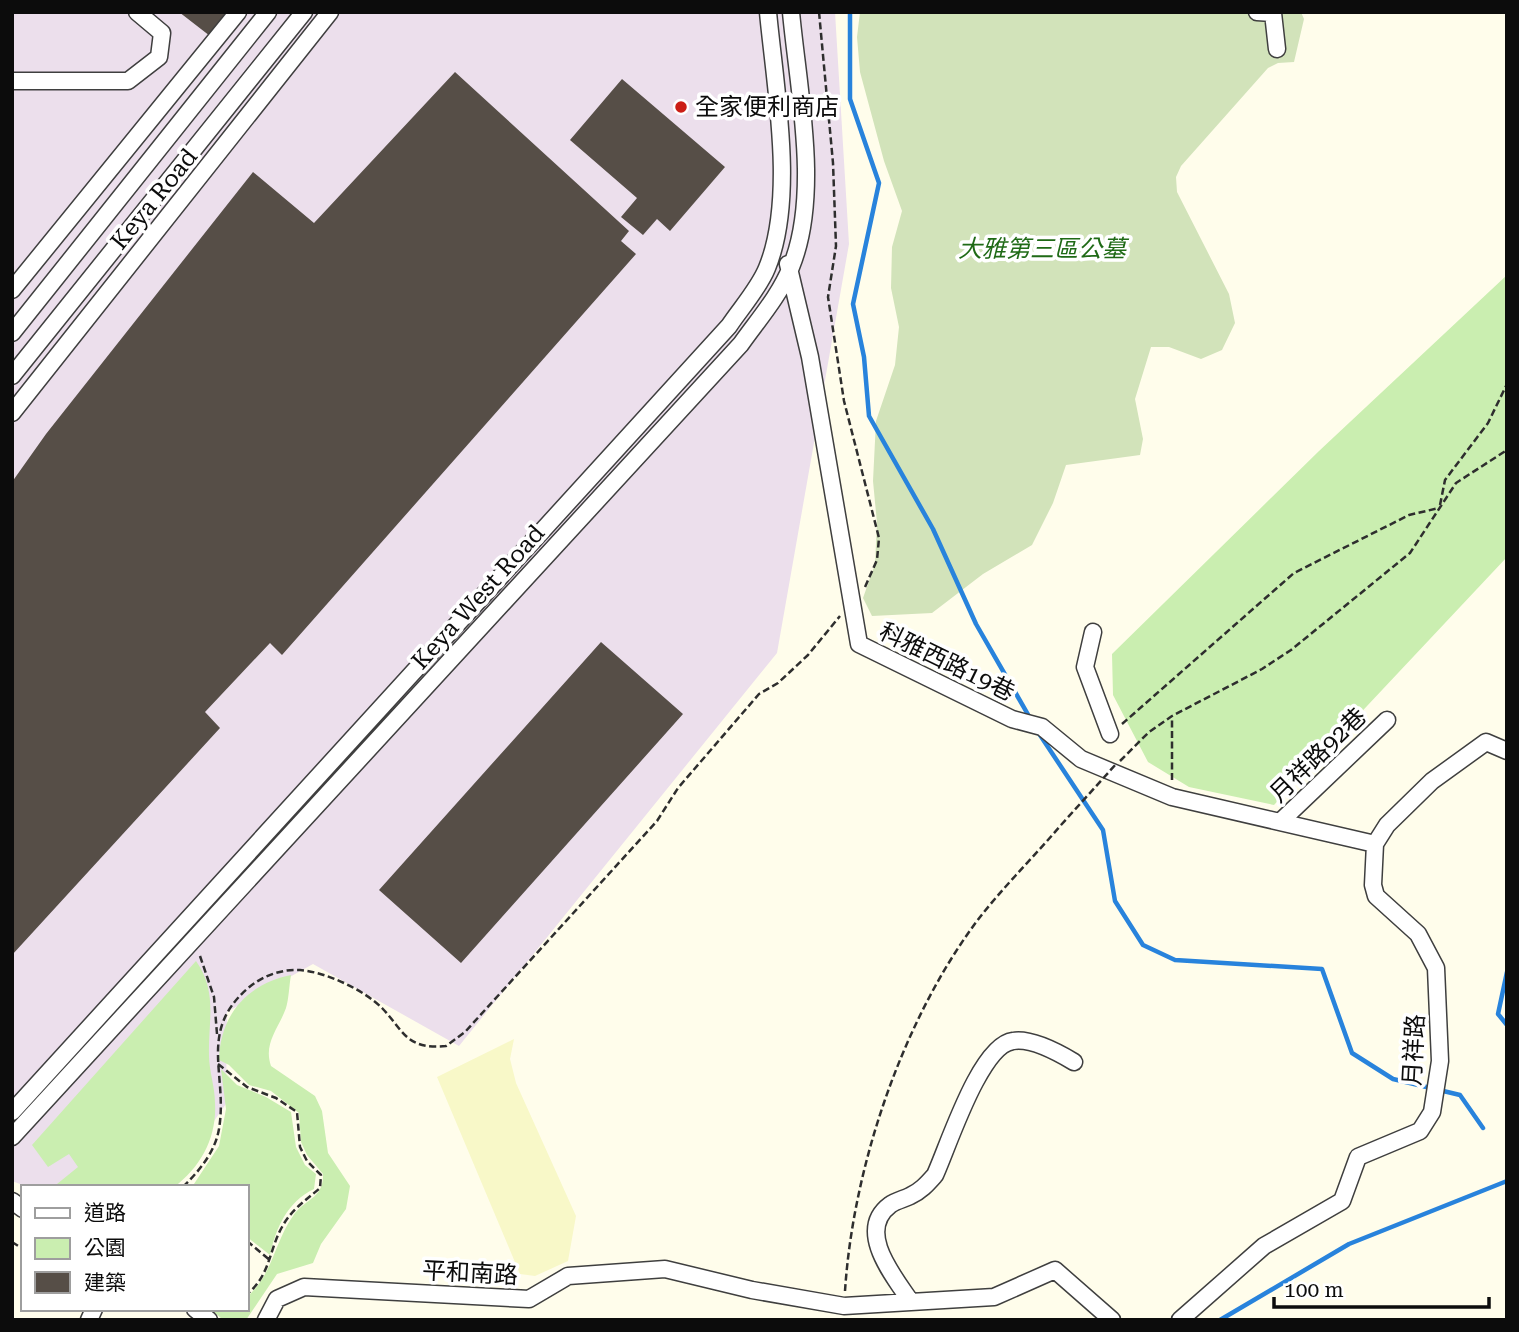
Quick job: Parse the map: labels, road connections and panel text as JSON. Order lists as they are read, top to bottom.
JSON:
{
  "streets": {
    "street": [
      "Keya Road",
      "Keya West Road",
      "科雅西路19巷",
      "月祥路92巷",
      "月祥路",
      "平和南路"
    ]
  },
  "crossings": [
    ["Keya West Road", "科雅西路19巷"],
    ["科雅西路19巷", "月祥路92巷"]
  ],
  "parks": ["大雅第三區公墓"],
  "places": ["全家便利商店"],
  "legend": ["道路", "公園", "建築"],
  "scale_bar": "100 m"
}
